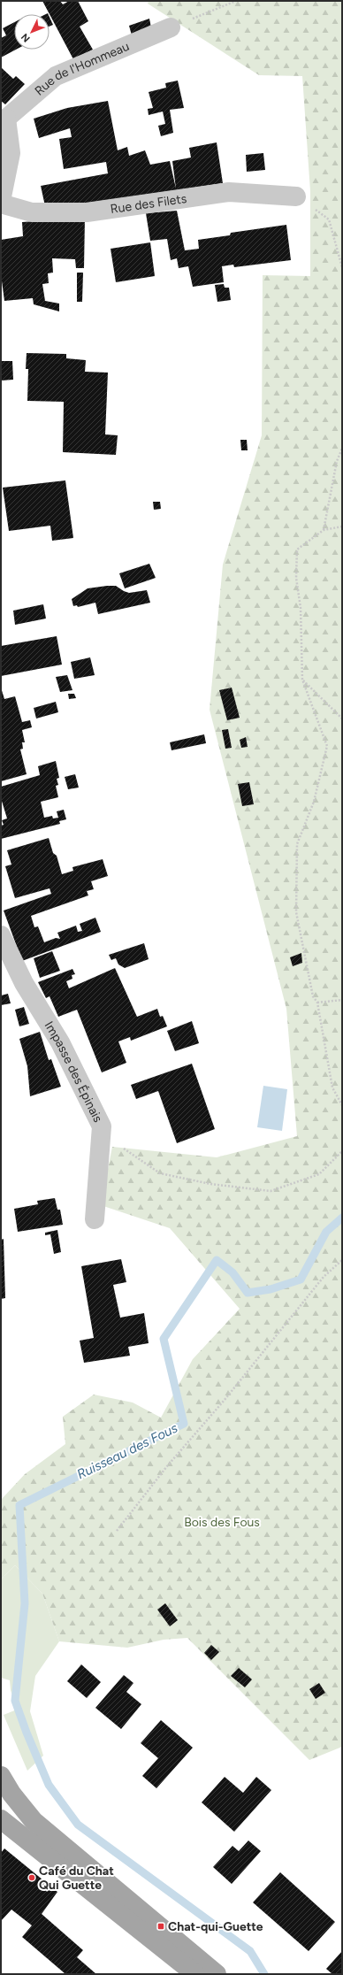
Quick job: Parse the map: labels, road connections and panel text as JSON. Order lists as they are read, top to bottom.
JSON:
{
  "streets": {
    "street": ["Rue de l'Hommeau", "Rue des Filets", "Impasse des Épinais"]
  },
  "water": ["Ruisseau des Fous"],
  "parks": ["Bois des Fous"],
  "places": {
    "other": ["Café du Chat Qui Guette"],
    "transit": ["Chat-qui-Guette"]
  },
  "north": "bottom left"
}
